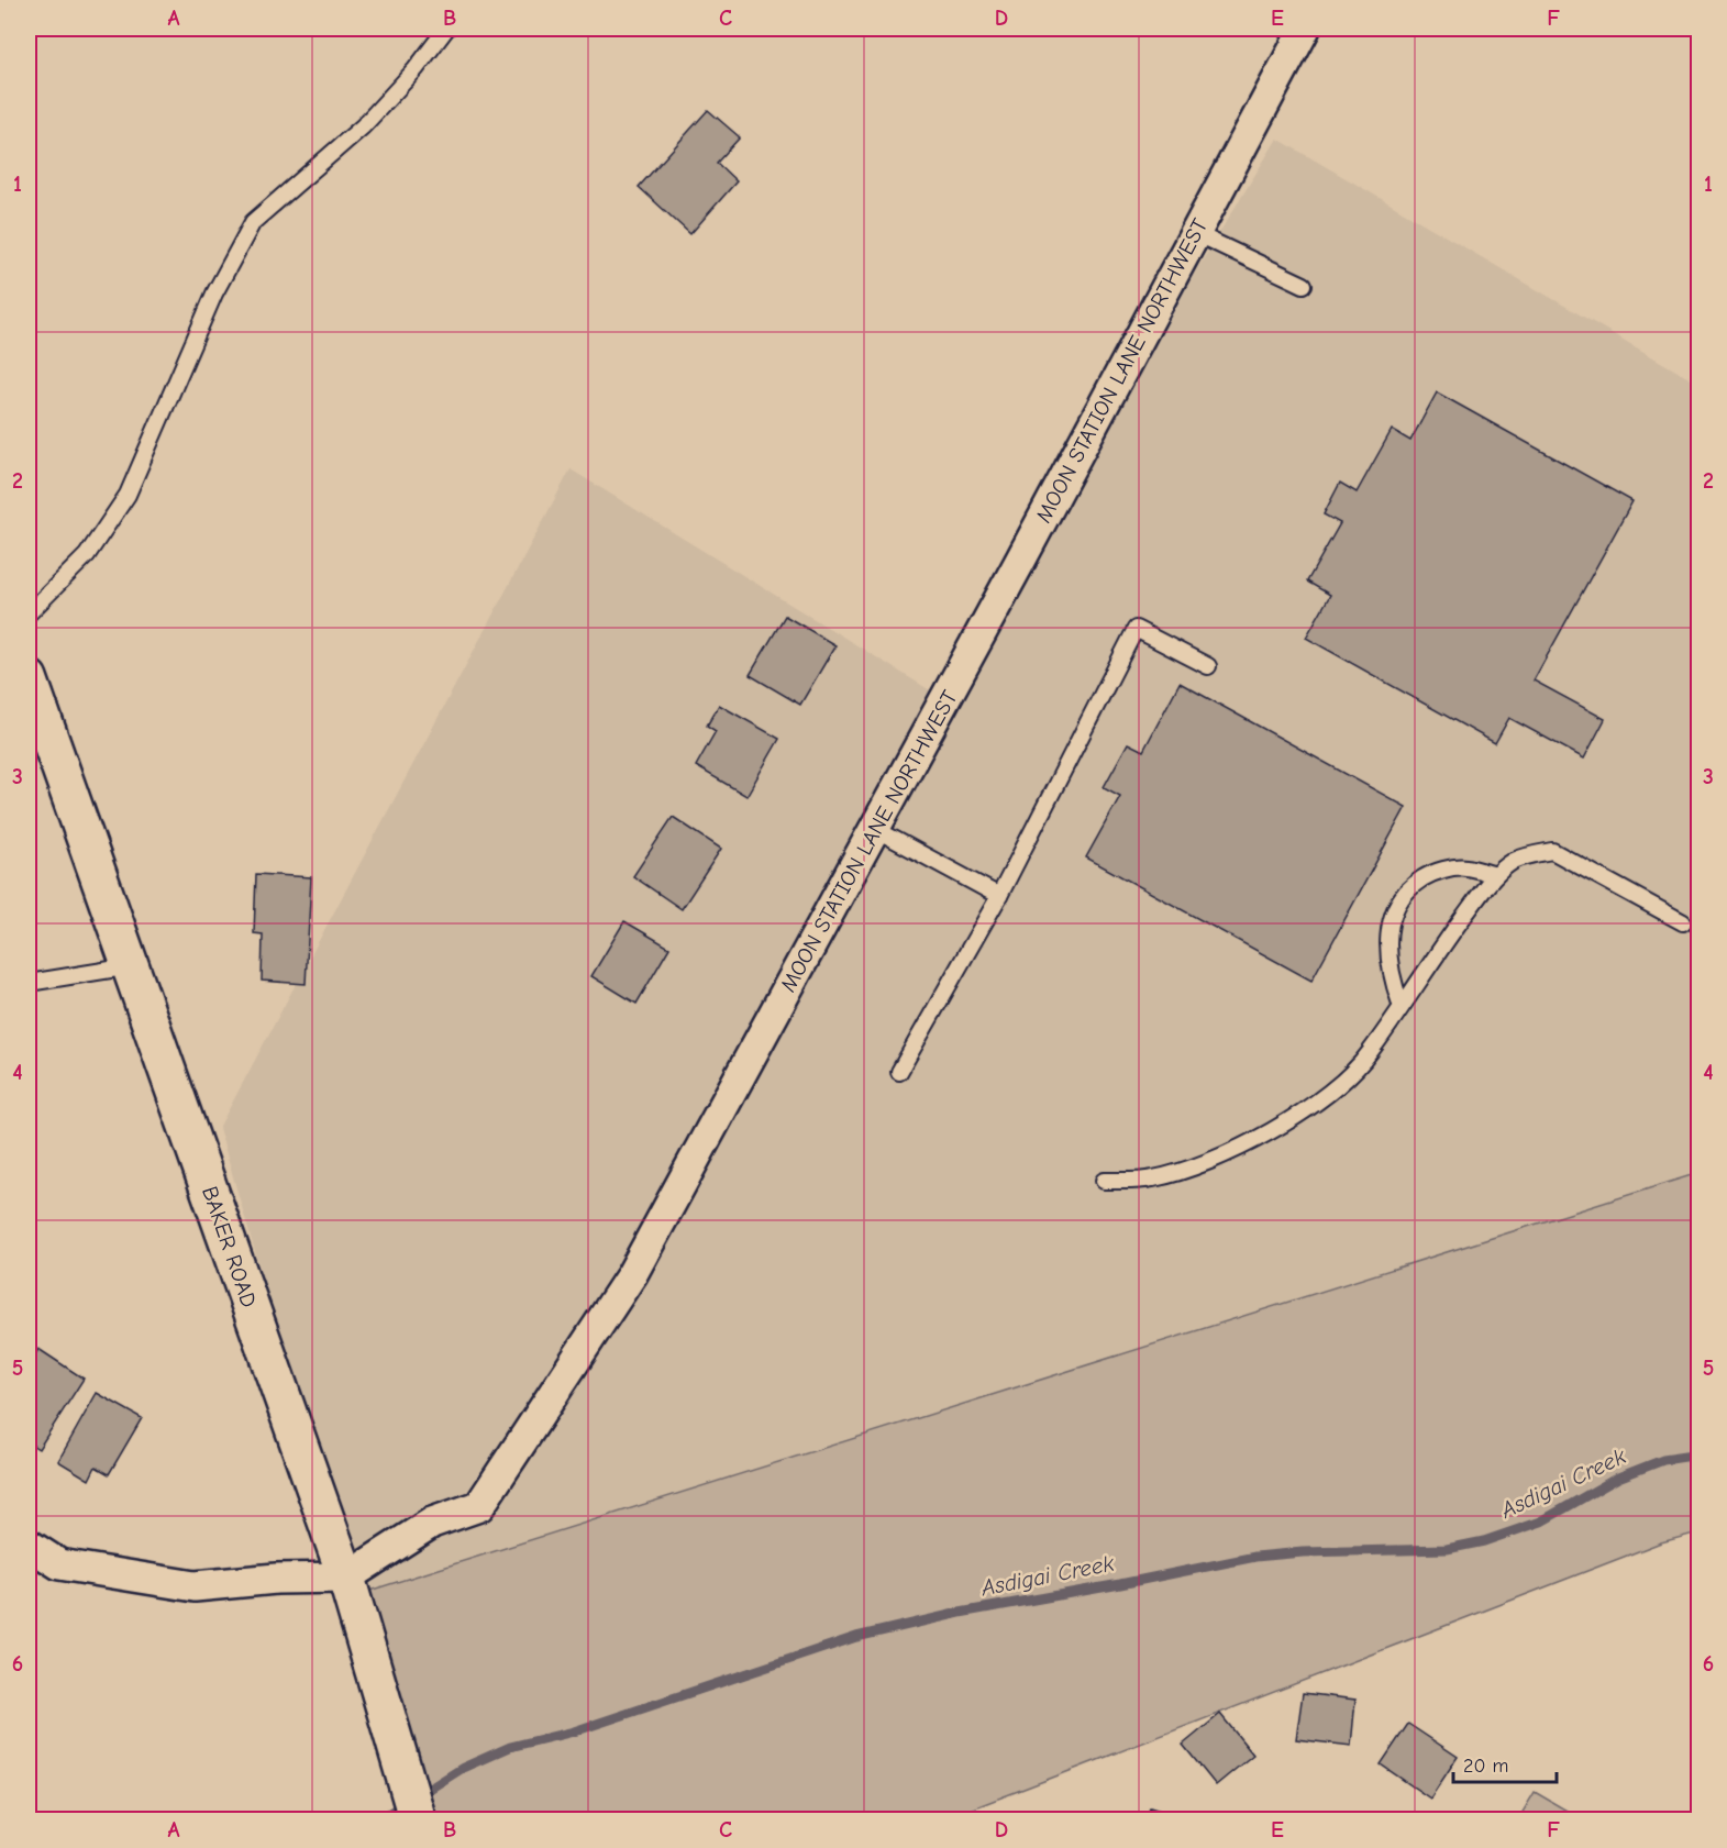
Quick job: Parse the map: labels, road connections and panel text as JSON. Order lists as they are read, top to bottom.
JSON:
{
  "streets": {
    "main road": ["BAKER ROAD"],
    "street": ["MOON STATION LANE NORTHWEST"]
  },
  "crossings": [
    ["MOON STATION LANE NORTHWEST", "BAKER ROAD"]
  ],
  "water": ["Asdigai Creek"],
  "scale_bar": "20 m",
  "grid": {
    "columns": [
      "A",
      "B",
      "C",
      "D",
      "E",
      "F"
    ],
    "rows": [
      "1",
      "2",
      "3",
      "4",
      "5",
      "6"
    ]
  }
}
